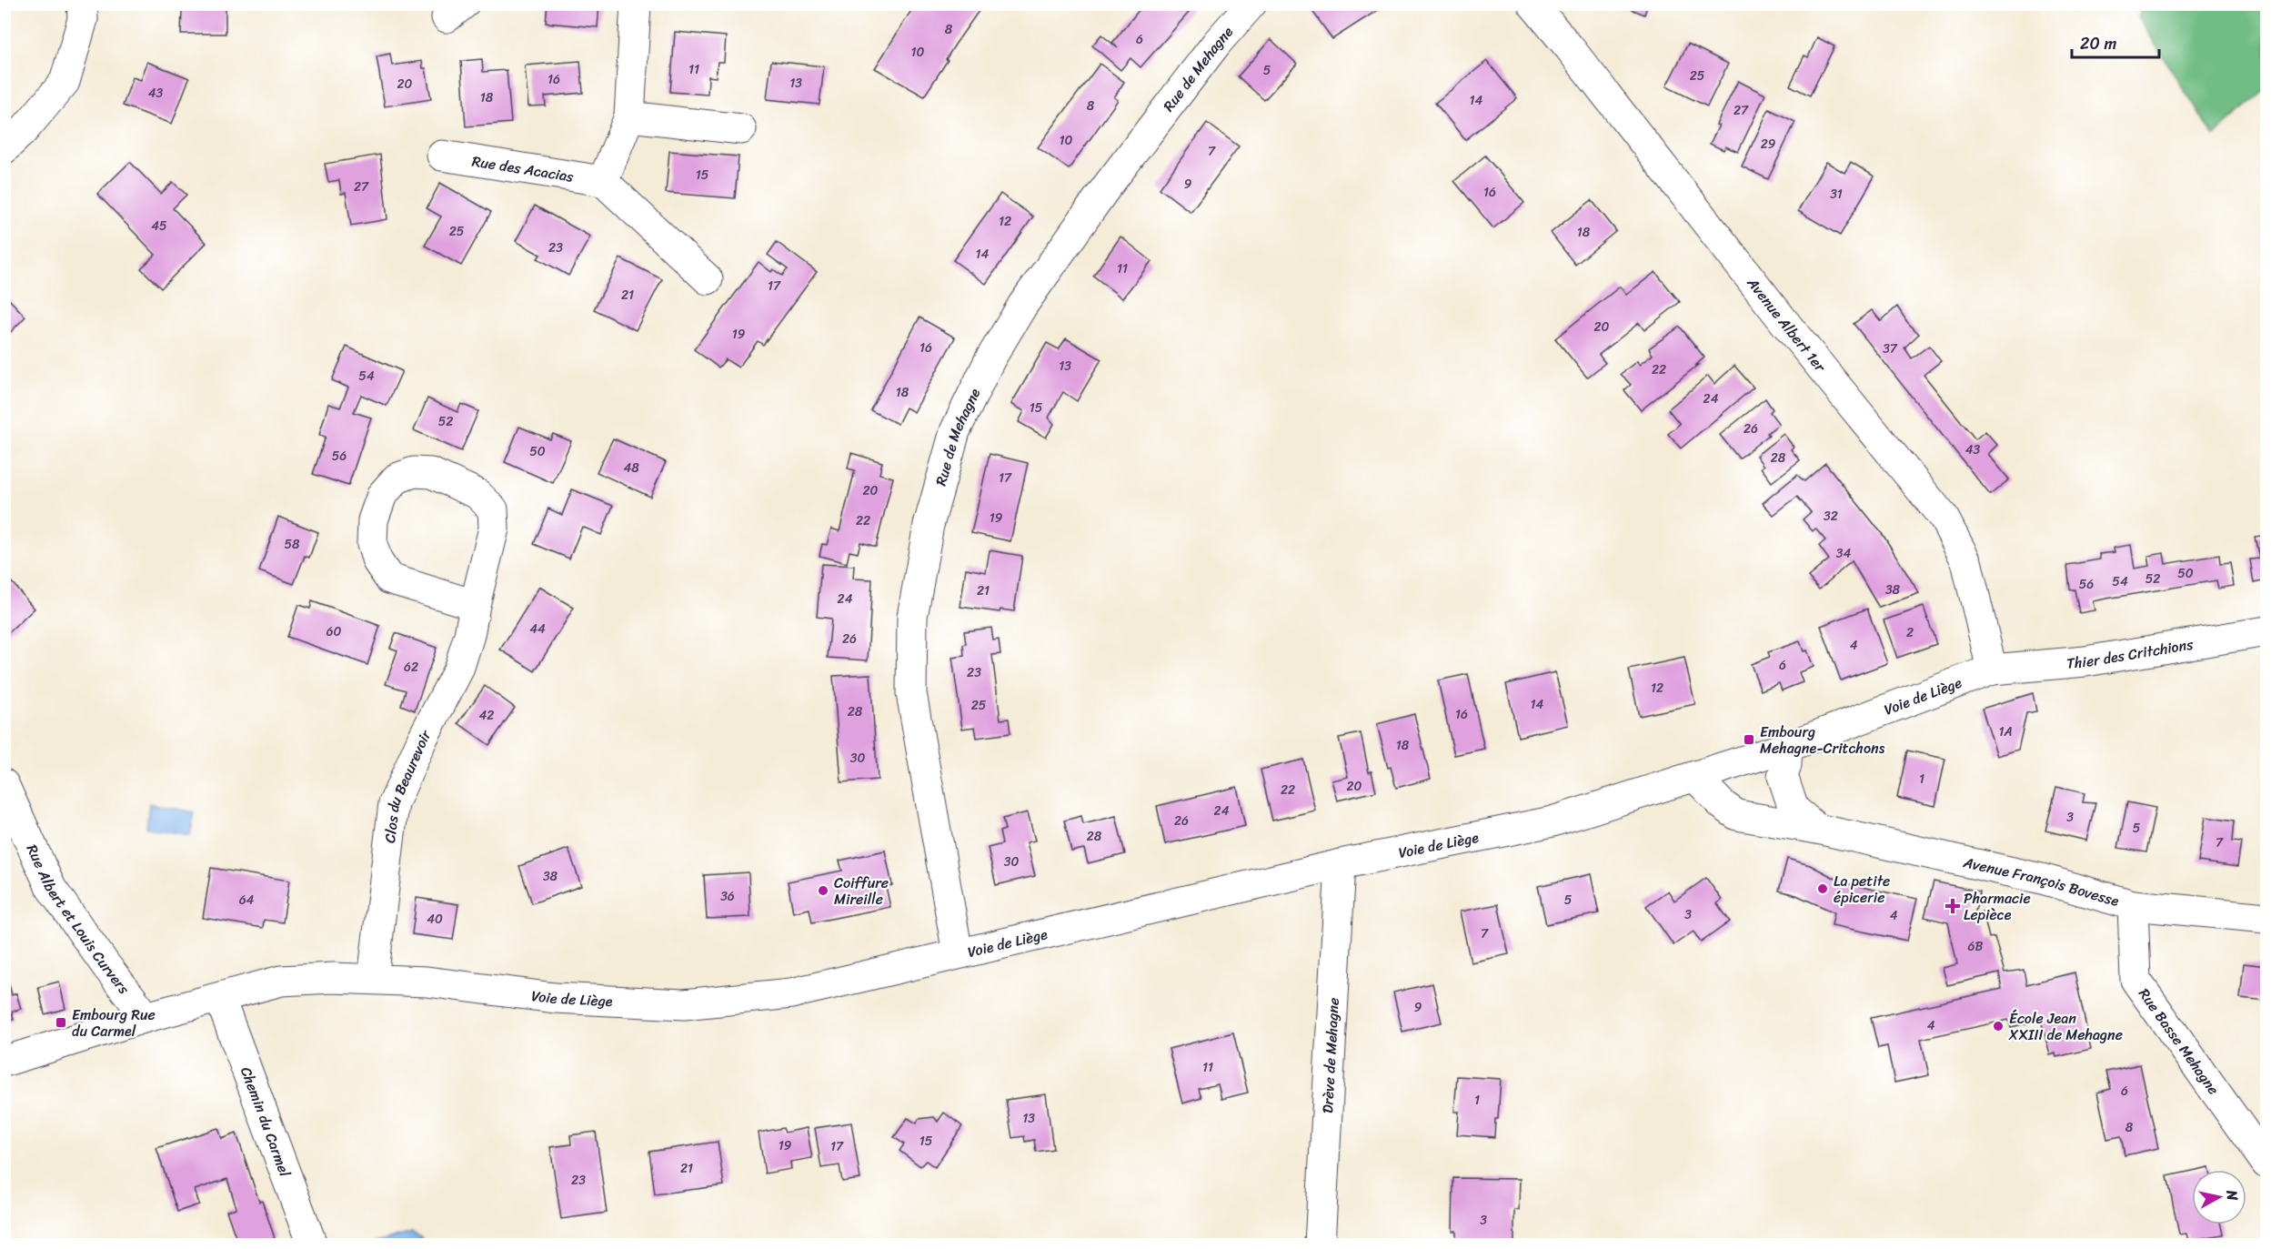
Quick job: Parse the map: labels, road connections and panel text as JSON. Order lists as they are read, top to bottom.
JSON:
{
  "streets": {
    "street": [
      "Rue de Mehagne",
      "Rue des Acacias",
      "Avenue Albert 1er",
      "Thier des Critchions",
      "Voie de Liège",
      "Clos du Beaurevoir",
      "Avenue François Bovesse",
      "Rue Albert et Louis Curvers",
      "Rue Basse Mehagne",
      "Drève de Mehagne",
      "Chemin du Carmel"
    ]
  },
  "crossings": [
    ["Rue de Mehagne", "Voie de Liège"],
    ["Avenue Albert 1er", "Thier des Critchions"],
    ["Avenue Albert 1er", "Voie de Liège"],
    ["Thier des Critchions", "Voie de Liège"],
    ["Voie de Liège", "Clos du Beaurevoir"],
    ["Voie de Liège", "Avenue François Bovesse"],
    ["Voie de Liège", "Rue Albert et Louis Curvers"],
    ["Voie de Liège", "Drève de Mehagne"],
    ["Voie de Liège", "Chemin du Carmel"],
    ["Avenue François Bovesse", "Rue Basse Mehagne"]
  ],
  "places": {
    "transit": ["Embourg Mehagne-Critchons", "Embourg Rue du Carmel"],
    "other": ["La petite épicerie", "Coiffure Mireille", "École Jean XXIII de Mehagne"],
    "health": ["Pharmacie Lepièce"]
  },
  "house_numbers": [
    "8",
    "6",
    "10",
    "11",
    "5",
    "25",
    "16",
    "13",
    "20",
    "43",
    "18",
    "14",
    "8",
    "27",
    "10",
    "29",
    "7",
    "15",
    "9",
    "27",
    "16",
    "31",
    "12",
    "45",
    "25",
    "18",
    "23",
    "14",
    "11",
    "17",
    "21",
    "20",
    "19",
    "16",
    "37",
    "13",
    "22",
    "54",
    "18",
    "24",
    "15",
    "52",
    "26",
    "43",
    "50",
    "56",
    "28",
    "48",
    "17",
    "20",
    "32",
    "19",
    "22",
    "58",
    "34",
    "50",
    "52",
    "54",
    "56",
    "38",
    "21",
    "24",
    "44",
    "60",
    "2",
    "26",
    "4",
    "6",
    "62",
    "23",
    "12",
    "14",
    "25",
    "28",
    "16",
    "42",
    "1A",
    "18",
    "30",
    "1",
    "20",
    "22",
    "24",
    "3",
    "26",
    "5",
    "28",
    "7",
    "30",
    "38",
    "36",
    "64",
    "5",
    "3",
    "4",
    "40",
    "7",
    "6B",
    "9",
    "4",
    "11",
    "6",
    "1",
    "13",
    "8",
    "15",
    "19",
    "17",
    "21",
    "23",
    "3"
  ],
  "scale_bar": "20 m",
  "north": "right"
}
